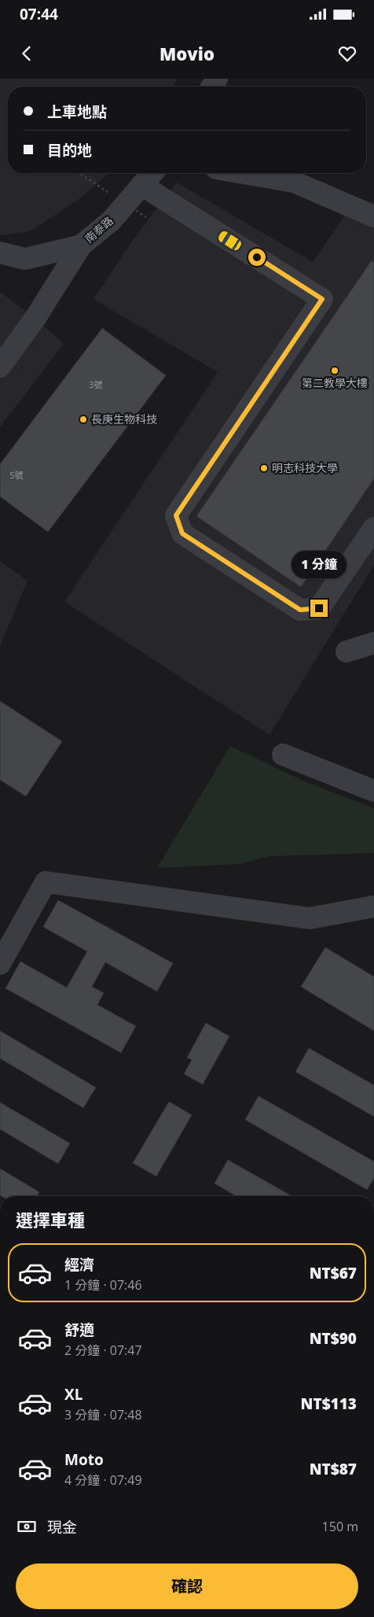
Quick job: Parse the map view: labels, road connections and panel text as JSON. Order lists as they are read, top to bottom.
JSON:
{
  "streets": {
    "street": ["南泰路"]
  },
  "places": ["第二教學大樓", "長庚生物科技", "明志科技大學"],
  "house_numbers": ["3號", "5號"],
  "page": {
    "status": "07:44",
    "header": "Movio",
    "banner": ["上車地點", "目的地"],
    "bubble": "1 分鐘",
    "heading": "選擇車種",
    "list": [
      {
        "name": "經濟",
        "note": "1 分鐘 · 07:46",
        "value": "NT$67"
      },
      {
        "name": "舒適",
        "note": "2 分鐘 · 07:47",
        "value": "NT$90"
      },
      {
        "name": "XL",
        "note": "3 分鐘 · 07:48",
        "value": "NT$113"
      },
      {
        "name": "Moto",
        "note": "4 分鐘 · 07:49",
        "value": "NT$87"
      }
    ],
    "pay": ["現金", "150 m"],
    "buttons": "確認"
  }
}
